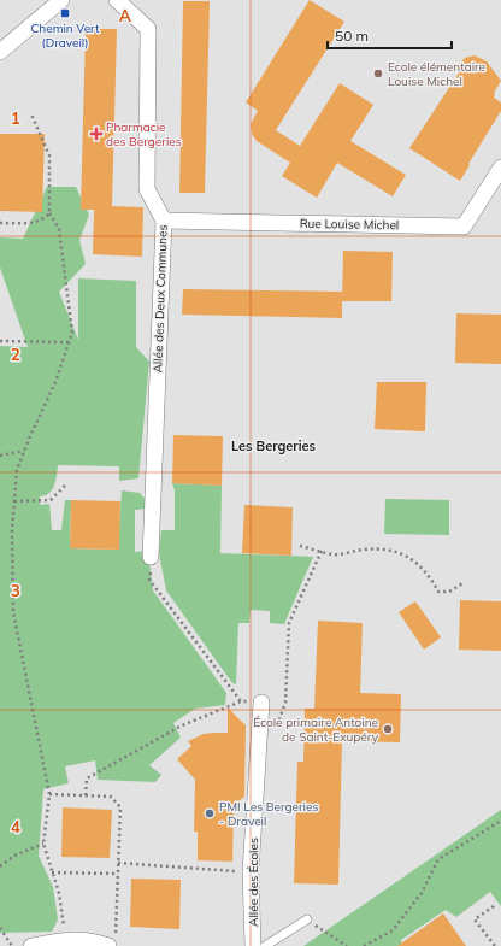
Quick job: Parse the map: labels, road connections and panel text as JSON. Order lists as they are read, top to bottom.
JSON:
{
  "streets": {
    "street": ["Rue Louise Michel", "Allée des Deux Communes", "Allée des Écoles"]
  },
  "crossings": [
    ["Rue Louise Michel", "Allée des Deux Communes"]
  ],
  "districts": ["Les Bergeries"],
  "places": {
    "transit": ["Chemin Vert (Draveil)"],
    "other": ["Ecole élémentaire Louise Michel", "École primaire Antoine de Saint-Exupéry", "PMI Les Bergeries - Draveil"],
    "health": ["Pharmacie des Bergeries"]
  },
  "scale_bar": "50 m",
  "grid": {
    "columns": ["A"],
    "rows": [
      "1",
      "2",
      "3",
      "4"
    ]
  }
}
